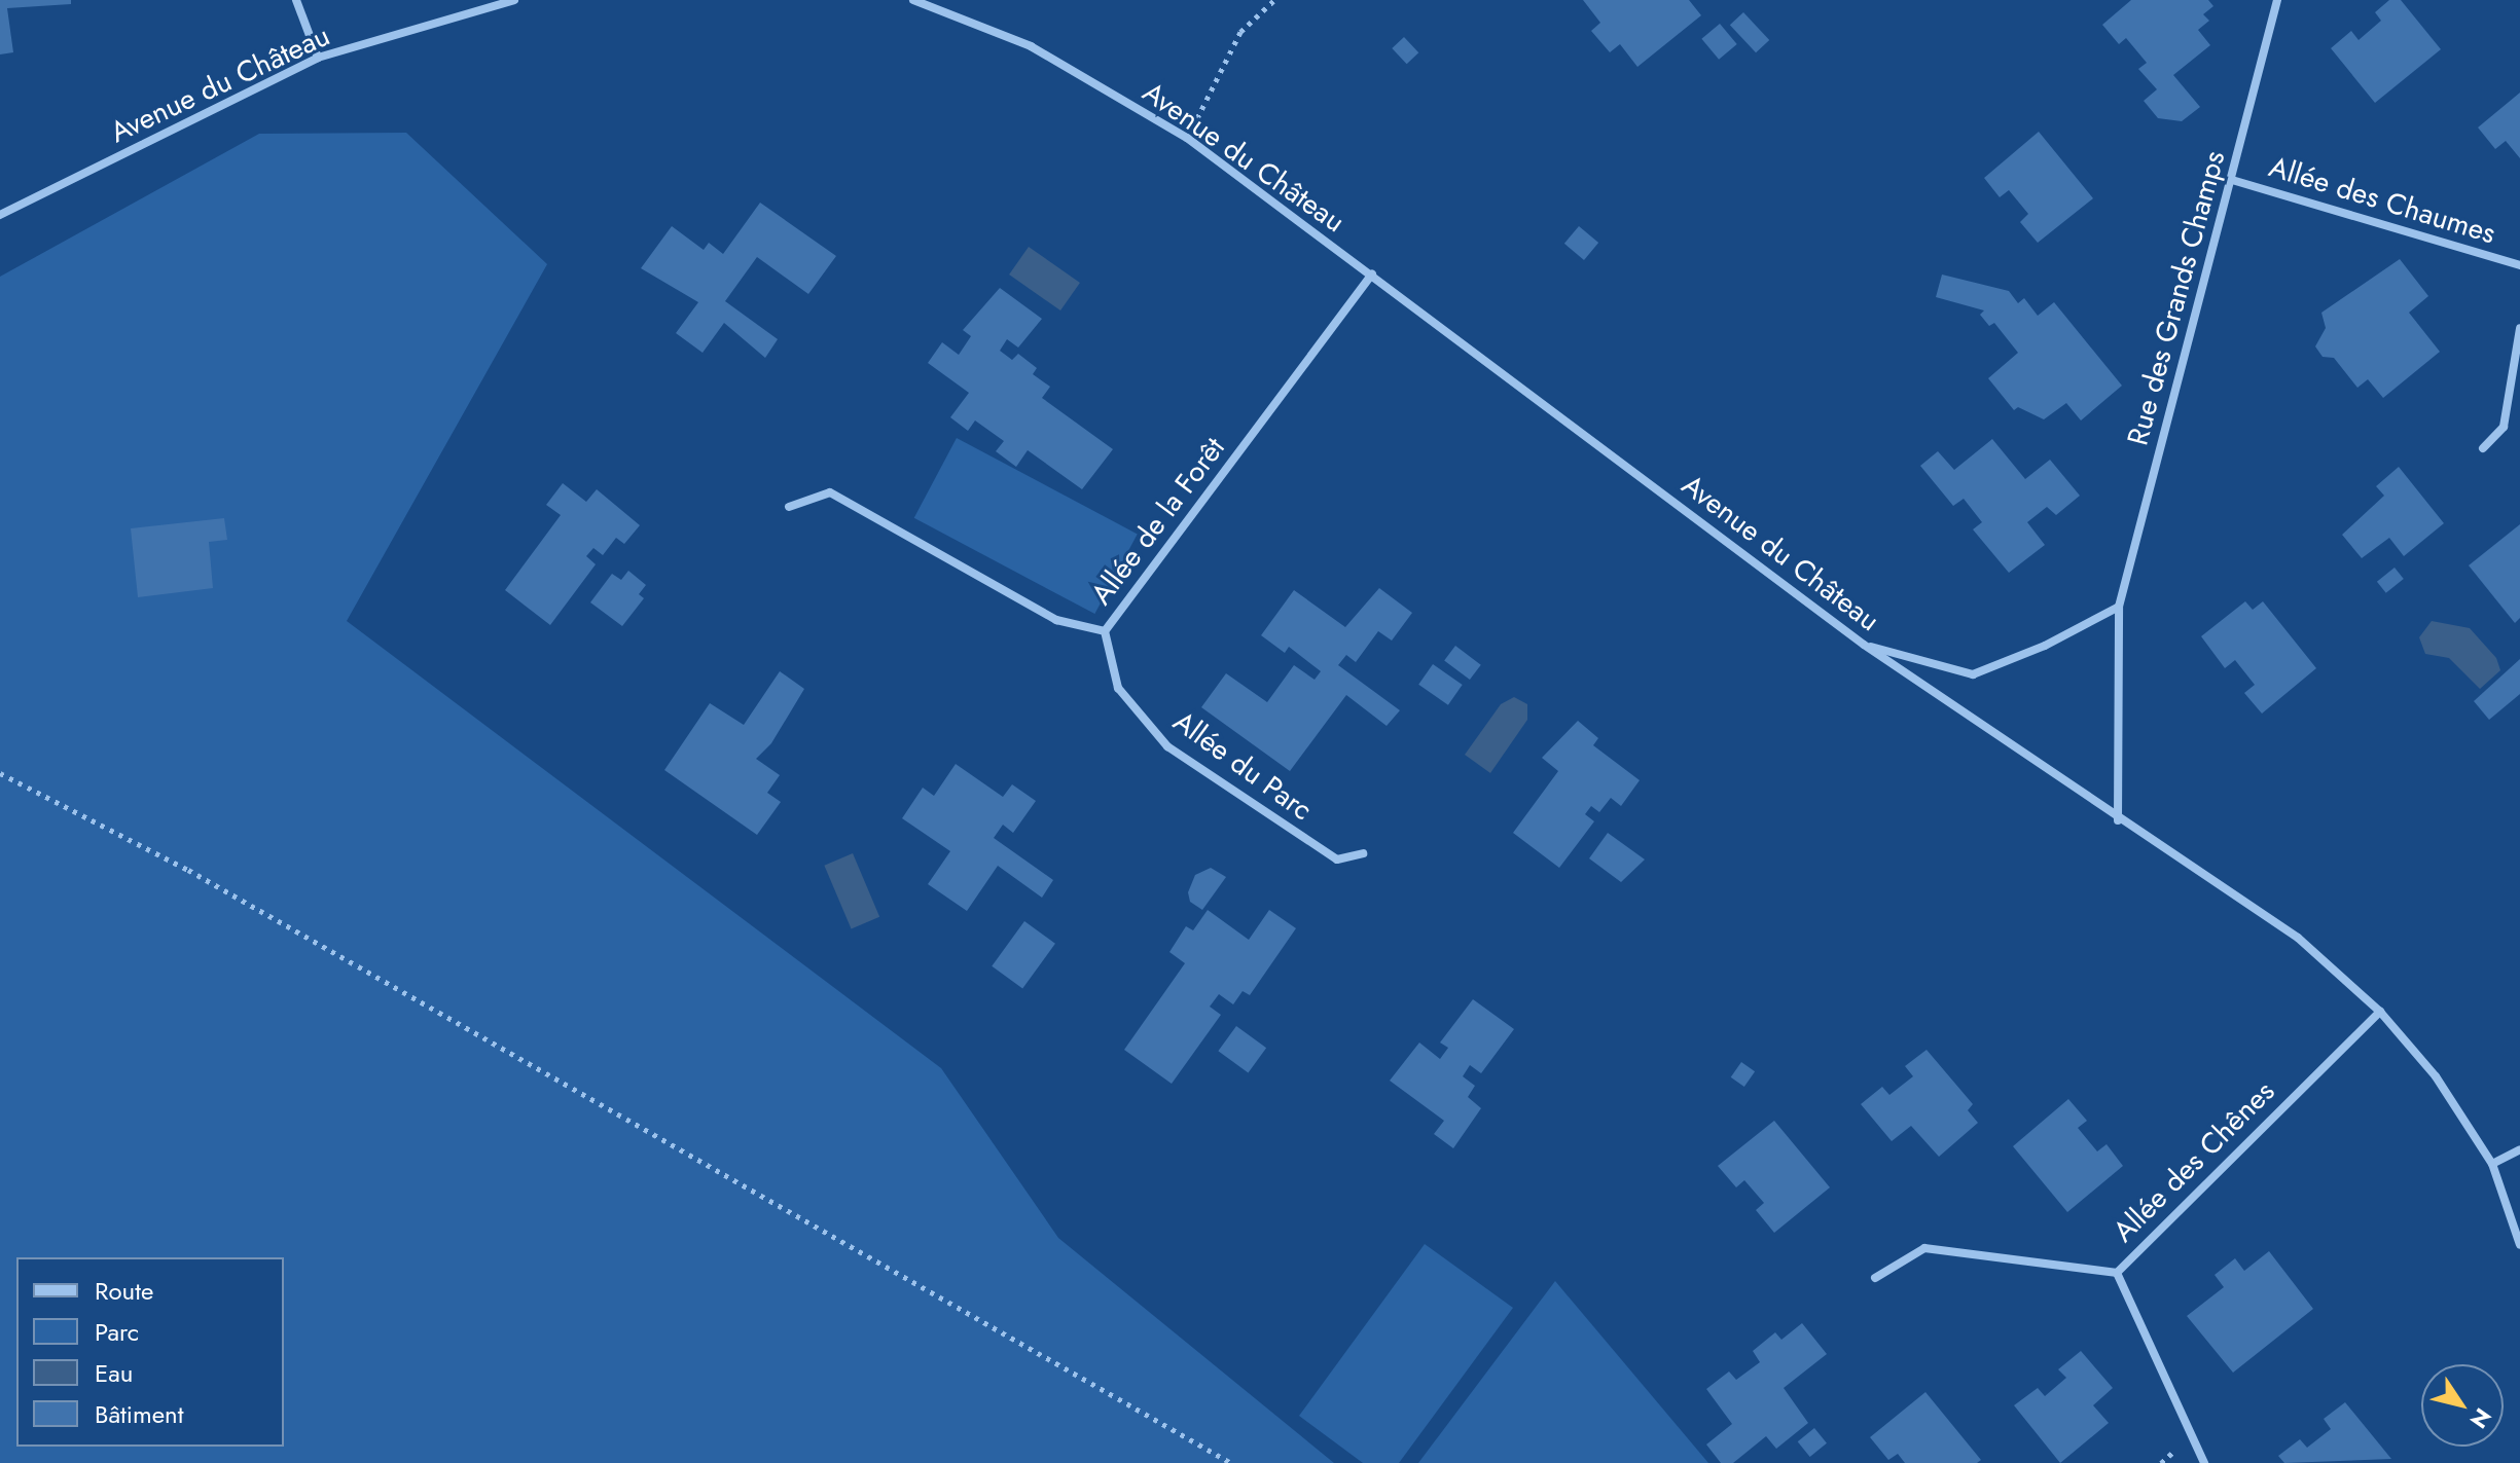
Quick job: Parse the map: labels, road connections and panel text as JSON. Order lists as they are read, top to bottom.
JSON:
{
  "streets": {
    "street": [
      "Avenue du Château",
      "Allée des Chaumes",
      "Rue des Grands Champs",
      "Allée de la Forêt",
      "Allée du Parc",
      "Allée des Chênes"
    ]
  },
  "crossings": [
    ["Avenue du Château", "Rue des Grands Champs"],
    ["Avenue du Château", "Allée de la Forêt"],
    ["Avenue du Château", "Allée des Chênes"],
    ["Allée des Chaumes", "Rue des Grands Champs"],
    ["Allée de la Forêt", "Allée du Parc"]
  ],
  "legend": [
    "Route",
    "Parc",
    "Eau",
    "Bâtiment"
  ],
  "north": "bottom right"
}
